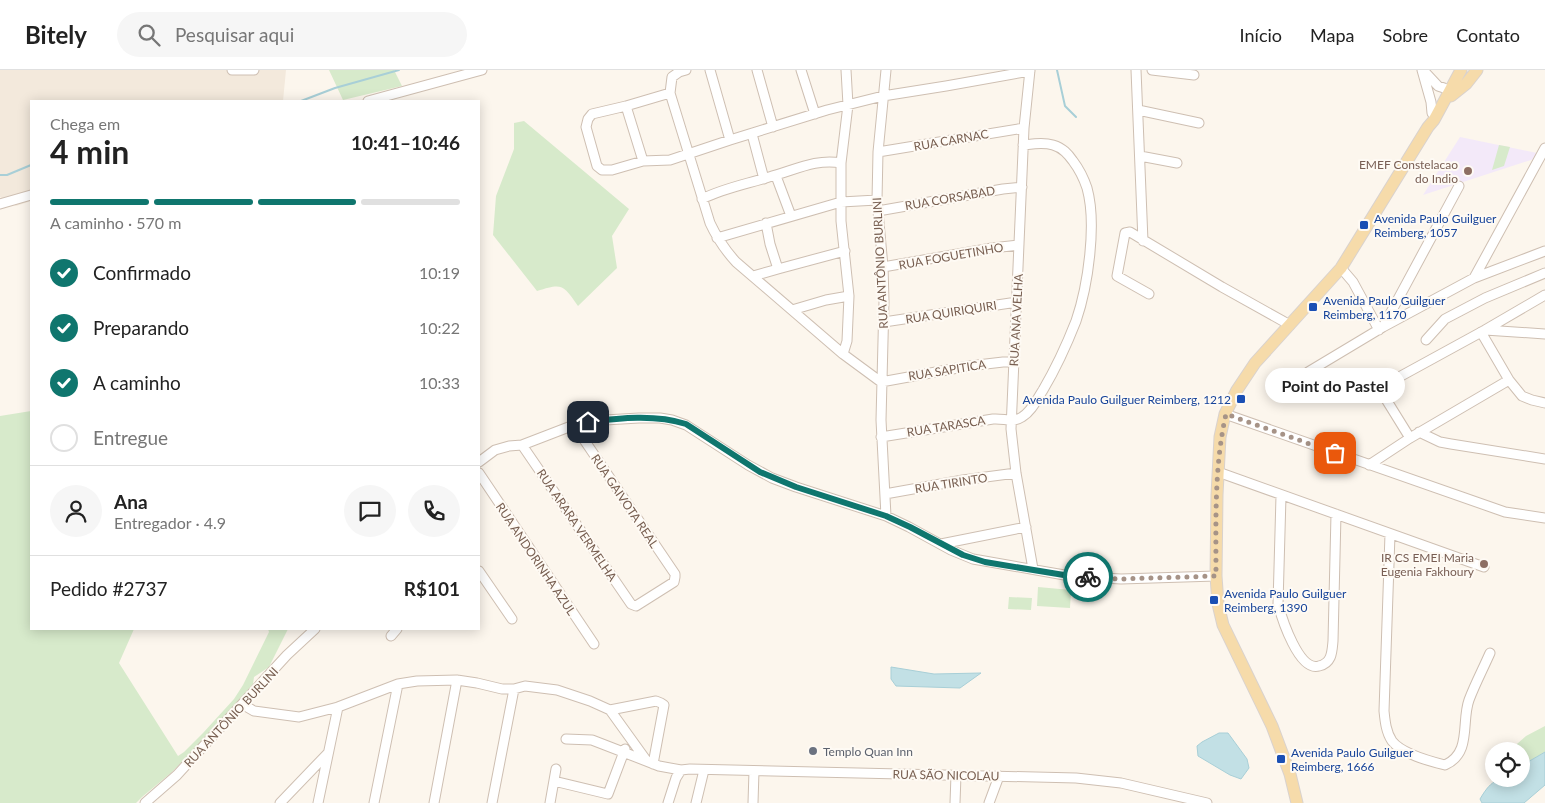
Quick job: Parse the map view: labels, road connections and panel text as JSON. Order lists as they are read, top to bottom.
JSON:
{
  "streets": {
    "street": [
      "RUA CARNAC",
      "RUA CORSABAD",
      "RUA FOGUETINHO",
      "RUA ANTÔNIO BURLINI",
      "RUA QUIRIQUIRI",
      "RUA ANA VELHA",
      "RUA SAPITICA",
      "RUA TARASCA",
      "RUA TIRINTO",
      "RUA GAIVOTA REAL",
      "RUA ARARA VERMELHA",
      "RUA ANDORINHA AZUL",
      "RUA SÃO NICOLAU"
    ]
  },
  "crossings": [
    ["RUA CARNAC", "RUA ANTÔNIO BURLINI"],
    ["RUA CARNAC", "RUA ANA VELHA"],
    ["RUA CORSABAD", "RUA ANTÔNIO BURLINI"],
    ["RUA CORSABAD", "RUA ANA VELHA"],
    ["RUA FOGUETINHO", "RUA ANTÔNIO BURLINI"],
    ["RUA FOGUETINHO", "RUA ANA VELHA"],
    ["RUA ANTÔNIO BURLINI", "RUA QUIRIQUIRI"],
    ["RUA ANTÔNIO BURLINI", "RUA SAPITICA"],
    ["RUA ANTÔNIO BURLINI", "RUA TARASCA"],
    ["RUA ANTÔNIO BURLINI", "RUA TIRINTO"],
    ["RUA QUIRIQUIRI", "RUA ANA VELHA"],
    ["RUA ANA VELHA", "RUA SAPITICA"],
    ["RUA ANA VELHA", "RUA TARASCA"],
    ["RUA ANA VELHA", "RUA TIRINTO"],
    ["RUA GAIVOTA REAL", "RUA ARARA VERMELHA"]
  ],
  "places": {
    "other": [
      "EMEF Constelacao do Indio",
      "Point do Pastel",
      "IR CS EMEI Maria Eugenia Fakhoury",
      "Templo Quan Inn"
    ],
    "transit": [
      "Avenida Paulo Guilguer Reimberg, 1057",
      "Avenida Paulo Guilguer Reimberg, 1170",
      "Avenida Paulo Guilguer Reimberg, 1212",
      "Avenida Paulo Guilguer Reimberg, 1390",
      "Avenida Paulo Guilguer Reimberg, 1666"
    ]
  },
  "page": {
    "header": "Bitely",
    "search": "Pesquisar aqui",
    "nav": [
      "Início",
      "Mapa",
      "Sobre",
      "Contato"
    ],
    "heading": ["4 min", "Chega em", "10:41–10:46"],
    "panel": [
      "Ana",
      "Entregador · 4.9",
      "Pedido #2737",
      "R$101"
    ],
    "bar": "A caminho · 570 m",
    "list": [
      ["Confirmado", "10:19"],
      ["Preparando", "10:22"],
      ["A caminho", "10:33"],
      "Entregue"
    ],
    "bubble": "Point do Pastel"
  }
}
